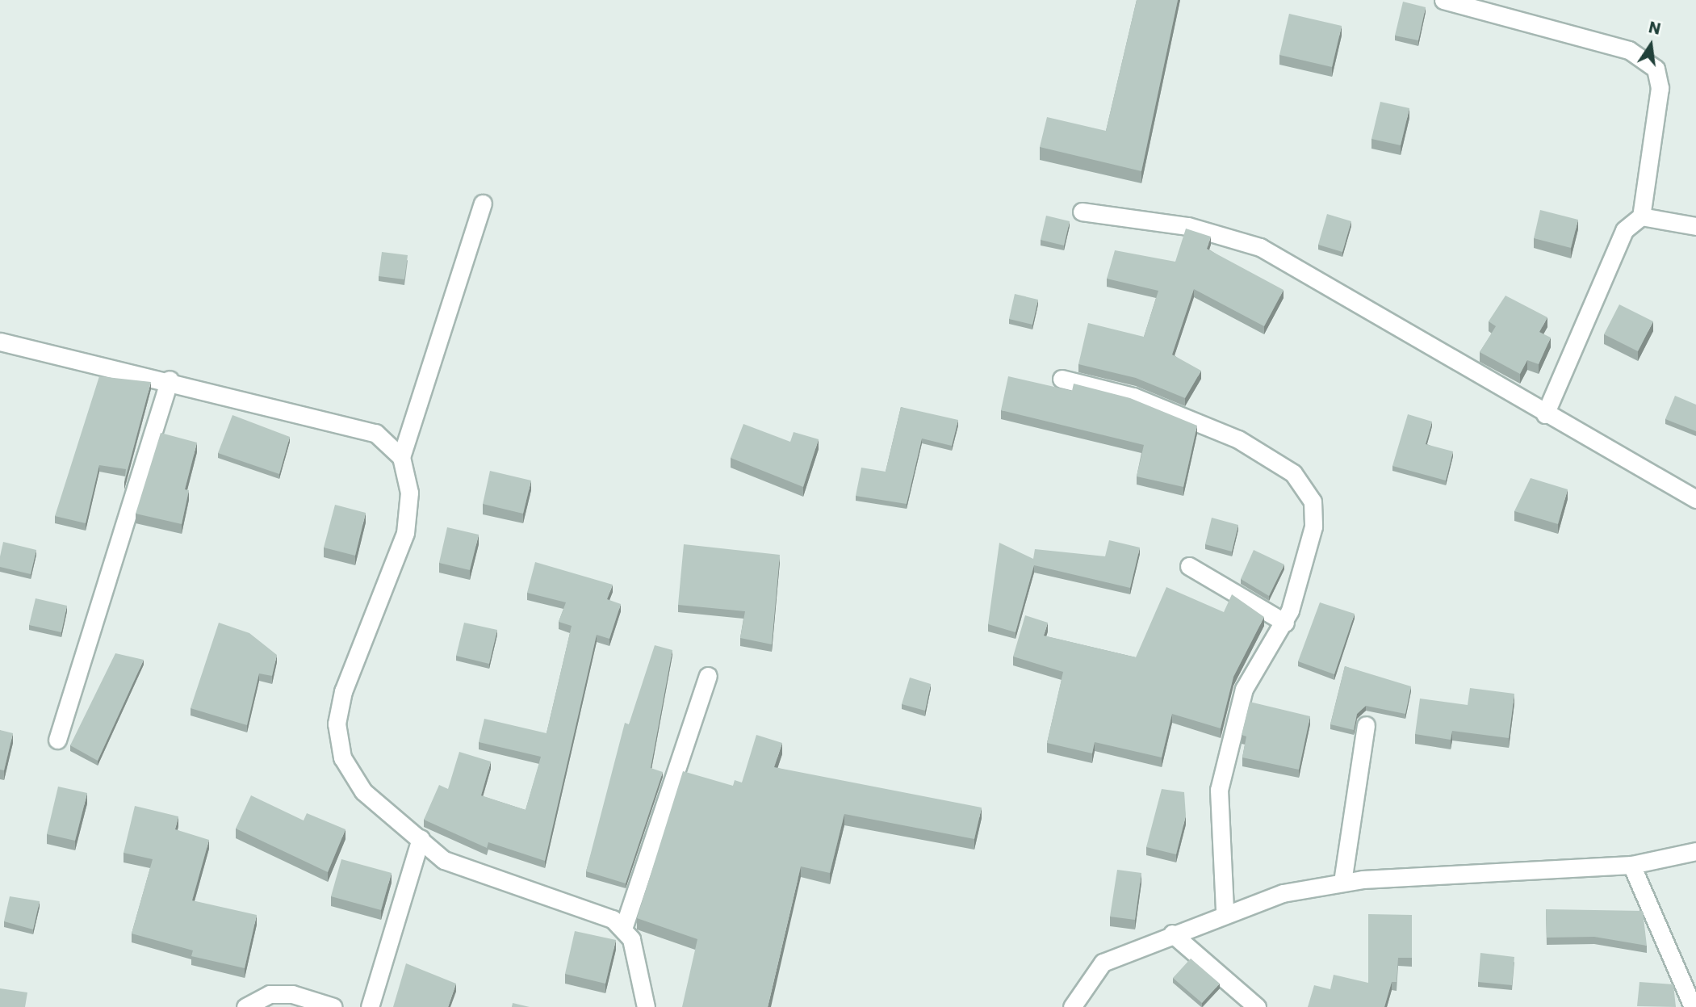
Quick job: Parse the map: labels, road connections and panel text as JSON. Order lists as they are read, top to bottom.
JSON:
{
  "north": "top"
}
